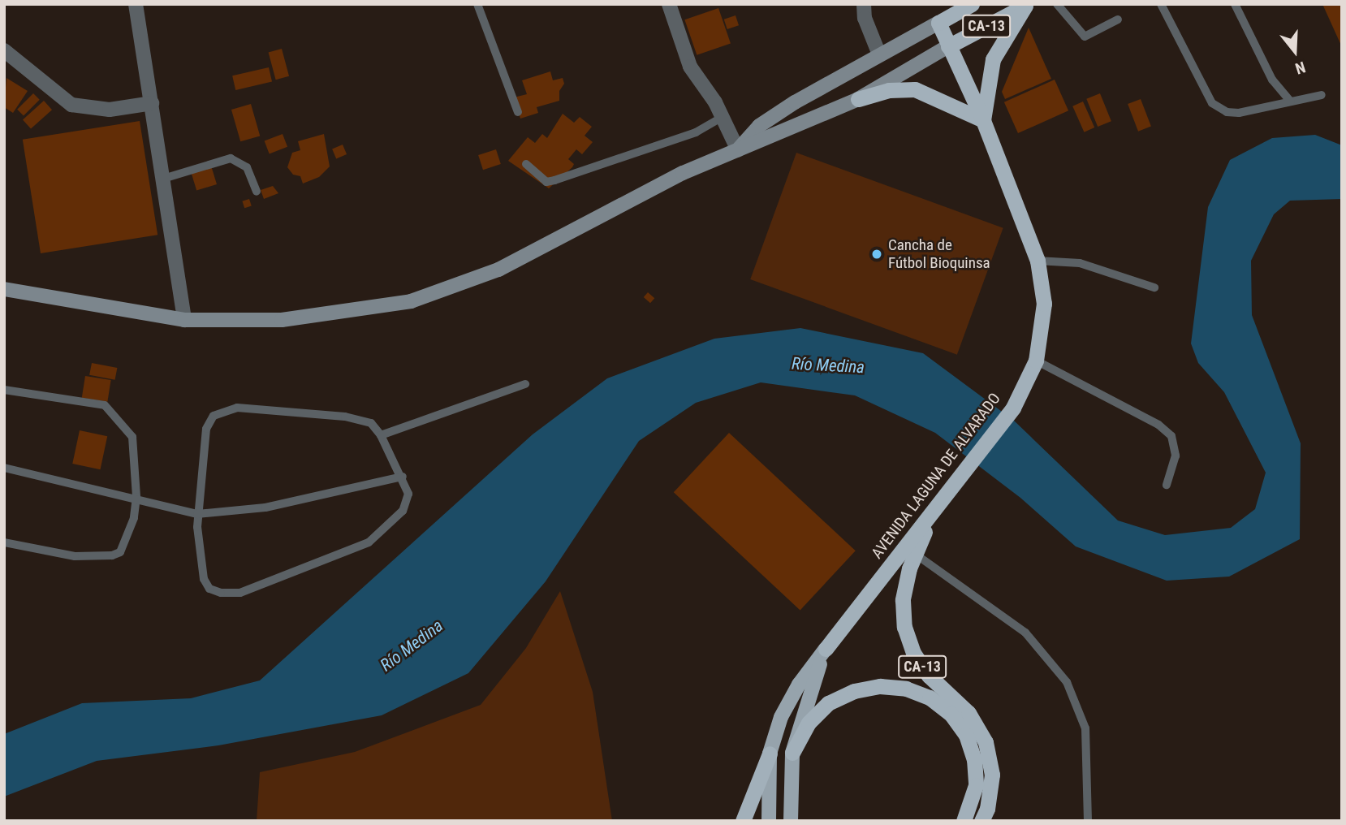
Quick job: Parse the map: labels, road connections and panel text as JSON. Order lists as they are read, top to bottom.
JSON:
{
  "streets": {
    "highway": ["CA-13", "AVENIDA LAGUNA DE ALVARADO"]
  },
  "crossings": [
    ["CA-13", "AVENIDA LAGUNA DE ALVARADO"]
  ],
  "water": ["Río Medina"],
  "places": ["Cancha de Fútbol Bioquinsa"],
  "north": "bottom"
}
